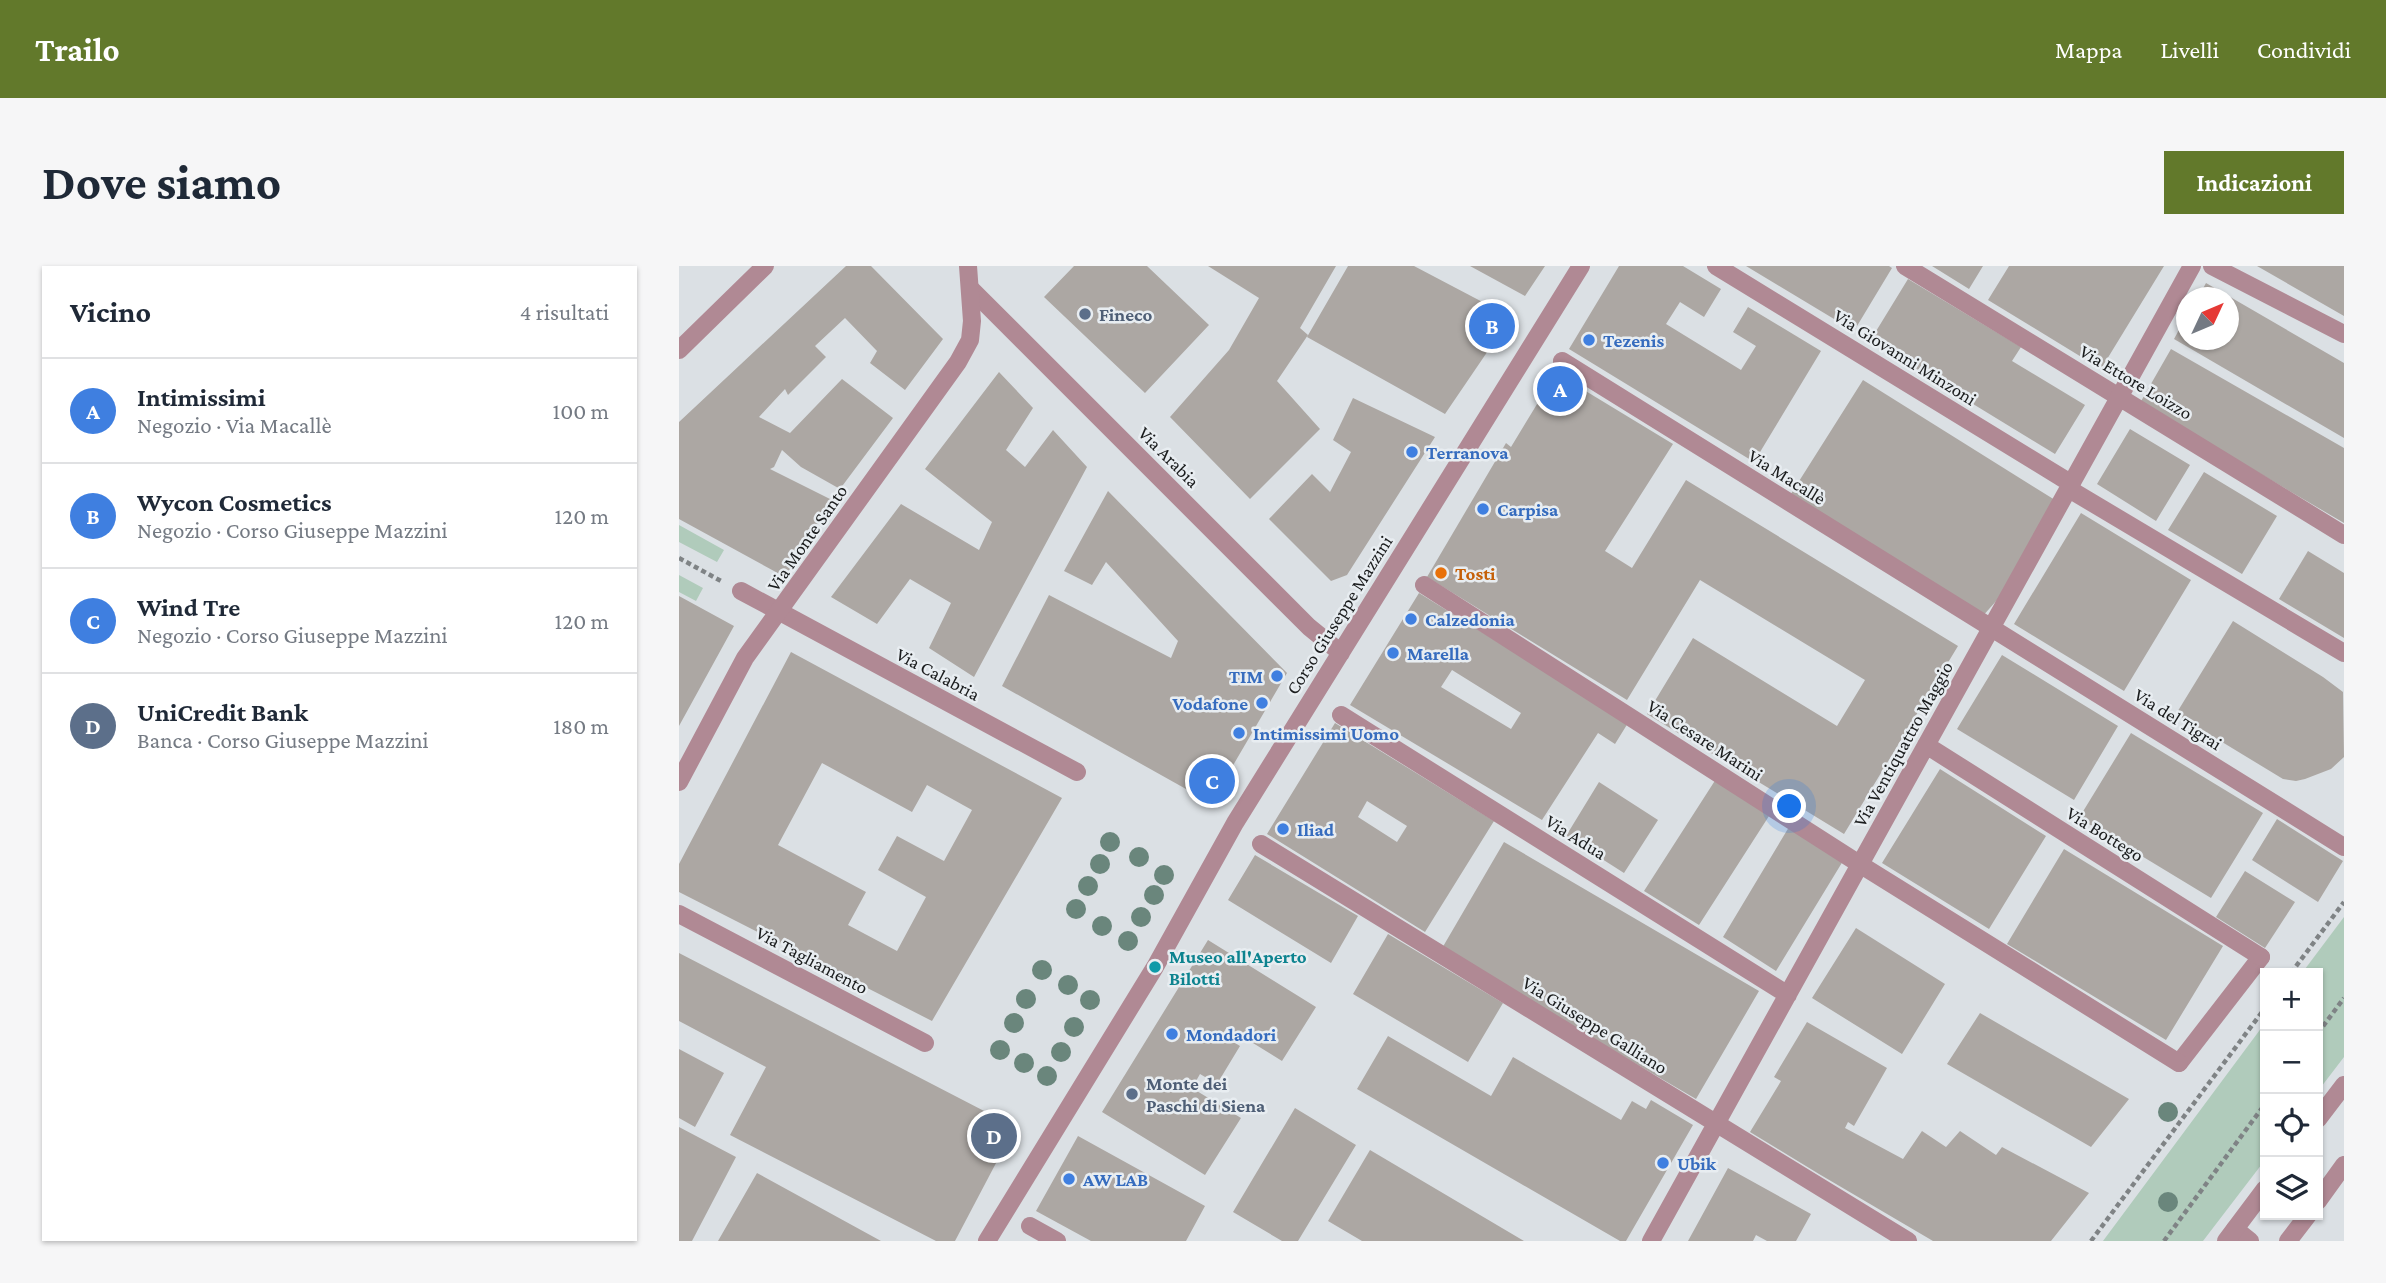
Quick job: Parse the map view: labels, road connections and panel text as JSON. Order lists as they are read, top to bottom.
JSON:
{
  "streets": {
    "street": [
      "Via Giovanni Minzoni",
      "Via Ettore Loizzo",
      "Via Arabia",
      "Via Macallè",
      "Via Monte Santo",
      "Corso Giuseppe Mazzini",
      "Via Calabria",
      "Via del Tigrai",
      "Via Cesare Marini",
      "Via Ventiquattro Maggio",
      "Via Bottego",
      "Via Adua",
      "Via Tagliamento",
      "Via Giuseppe Galliano"
    ]
  },
  "crossings": [
    ["Via Giovanni Minzoni", "Via Ventiquattro Maggio"],
    ["Via Ettore Loizzo", "Via Ventiquattro Maggio"],
    ["Via Arabia", "Via Monte Santo"],
    ["Via Arabia", "Corso Giuseppe Mazzini"],
    ["Via Macallè", "Via del Tigrai"],
    ["Via Macallè", "Via Ventiquattro Maggio"],
    ["Via Monte Santo", "Via Calabria"],
    ["Via del Tigrai", "Via Ventiquattro Maggio"],
    ["Via Cesare Marini", "Via Ventiquattro Maggio"],
    ["Via Cesare Marini", "Via Bottego"],
    ["Via Ventiquattro Maggio", "Via Bottego"],
    ["Via Ventiquattro Maggio", "Via Adua"],
    ["Via Ventiquattro Maggio", "Via Giuseppe Galliano"]
  ],
  "places": [
    "Fineco",
    "Tezenis",
    "Terranova",
    "Carpisa",
    "Tosti",
    "Calzedonia",
    "Marella",
    "TIM",
    "Vodafone",
    "Intimissimi Uomo",
    "Iliad",
    "Museo all'Aperto Bilotti",
    "Mondadori",
    "Monte dei Paschi di Siena",
    "Ubik",
    "AW LAB"
  ],
  "north": "top right",
  "page": {
    "header": "Trailo",
    "nav": ["Mappa", "Livelli", "Condividi"],
    "buttons": "Indicazioni",
    "title": "Dove siamo",
    "heading": ["Vicino", "4 risultati"],
    "pins": [
      "B",
      "A",
      "C",
      "D"
    ],
    "list": [
      {
        "mark": "A",
        "name": "Intimissimi",
        "note": "Negozio · Via Macallè",
        "value": "100 m"
      },
      {
        "mark": "B",
        "name": "Wycon Cosmetics",
        "note": "Negozio · Corso Giuseppe Mazzini",
        "value": "120 m"
      },
      {
        "mark": "C",
        "name": "Wind Tre",
        "note": "Negozio · Corso Giuseppe Mazzini",
        "value": "120 m"
      },
      {
        "mark": "D",
        "name": "UniCredit Bank",
        "note": "Banca · Corso Giuseppe Mazzini",
        "value": "180 m"
      }
    ],
    "map_buttons": ["+", "−"]
  }
}
